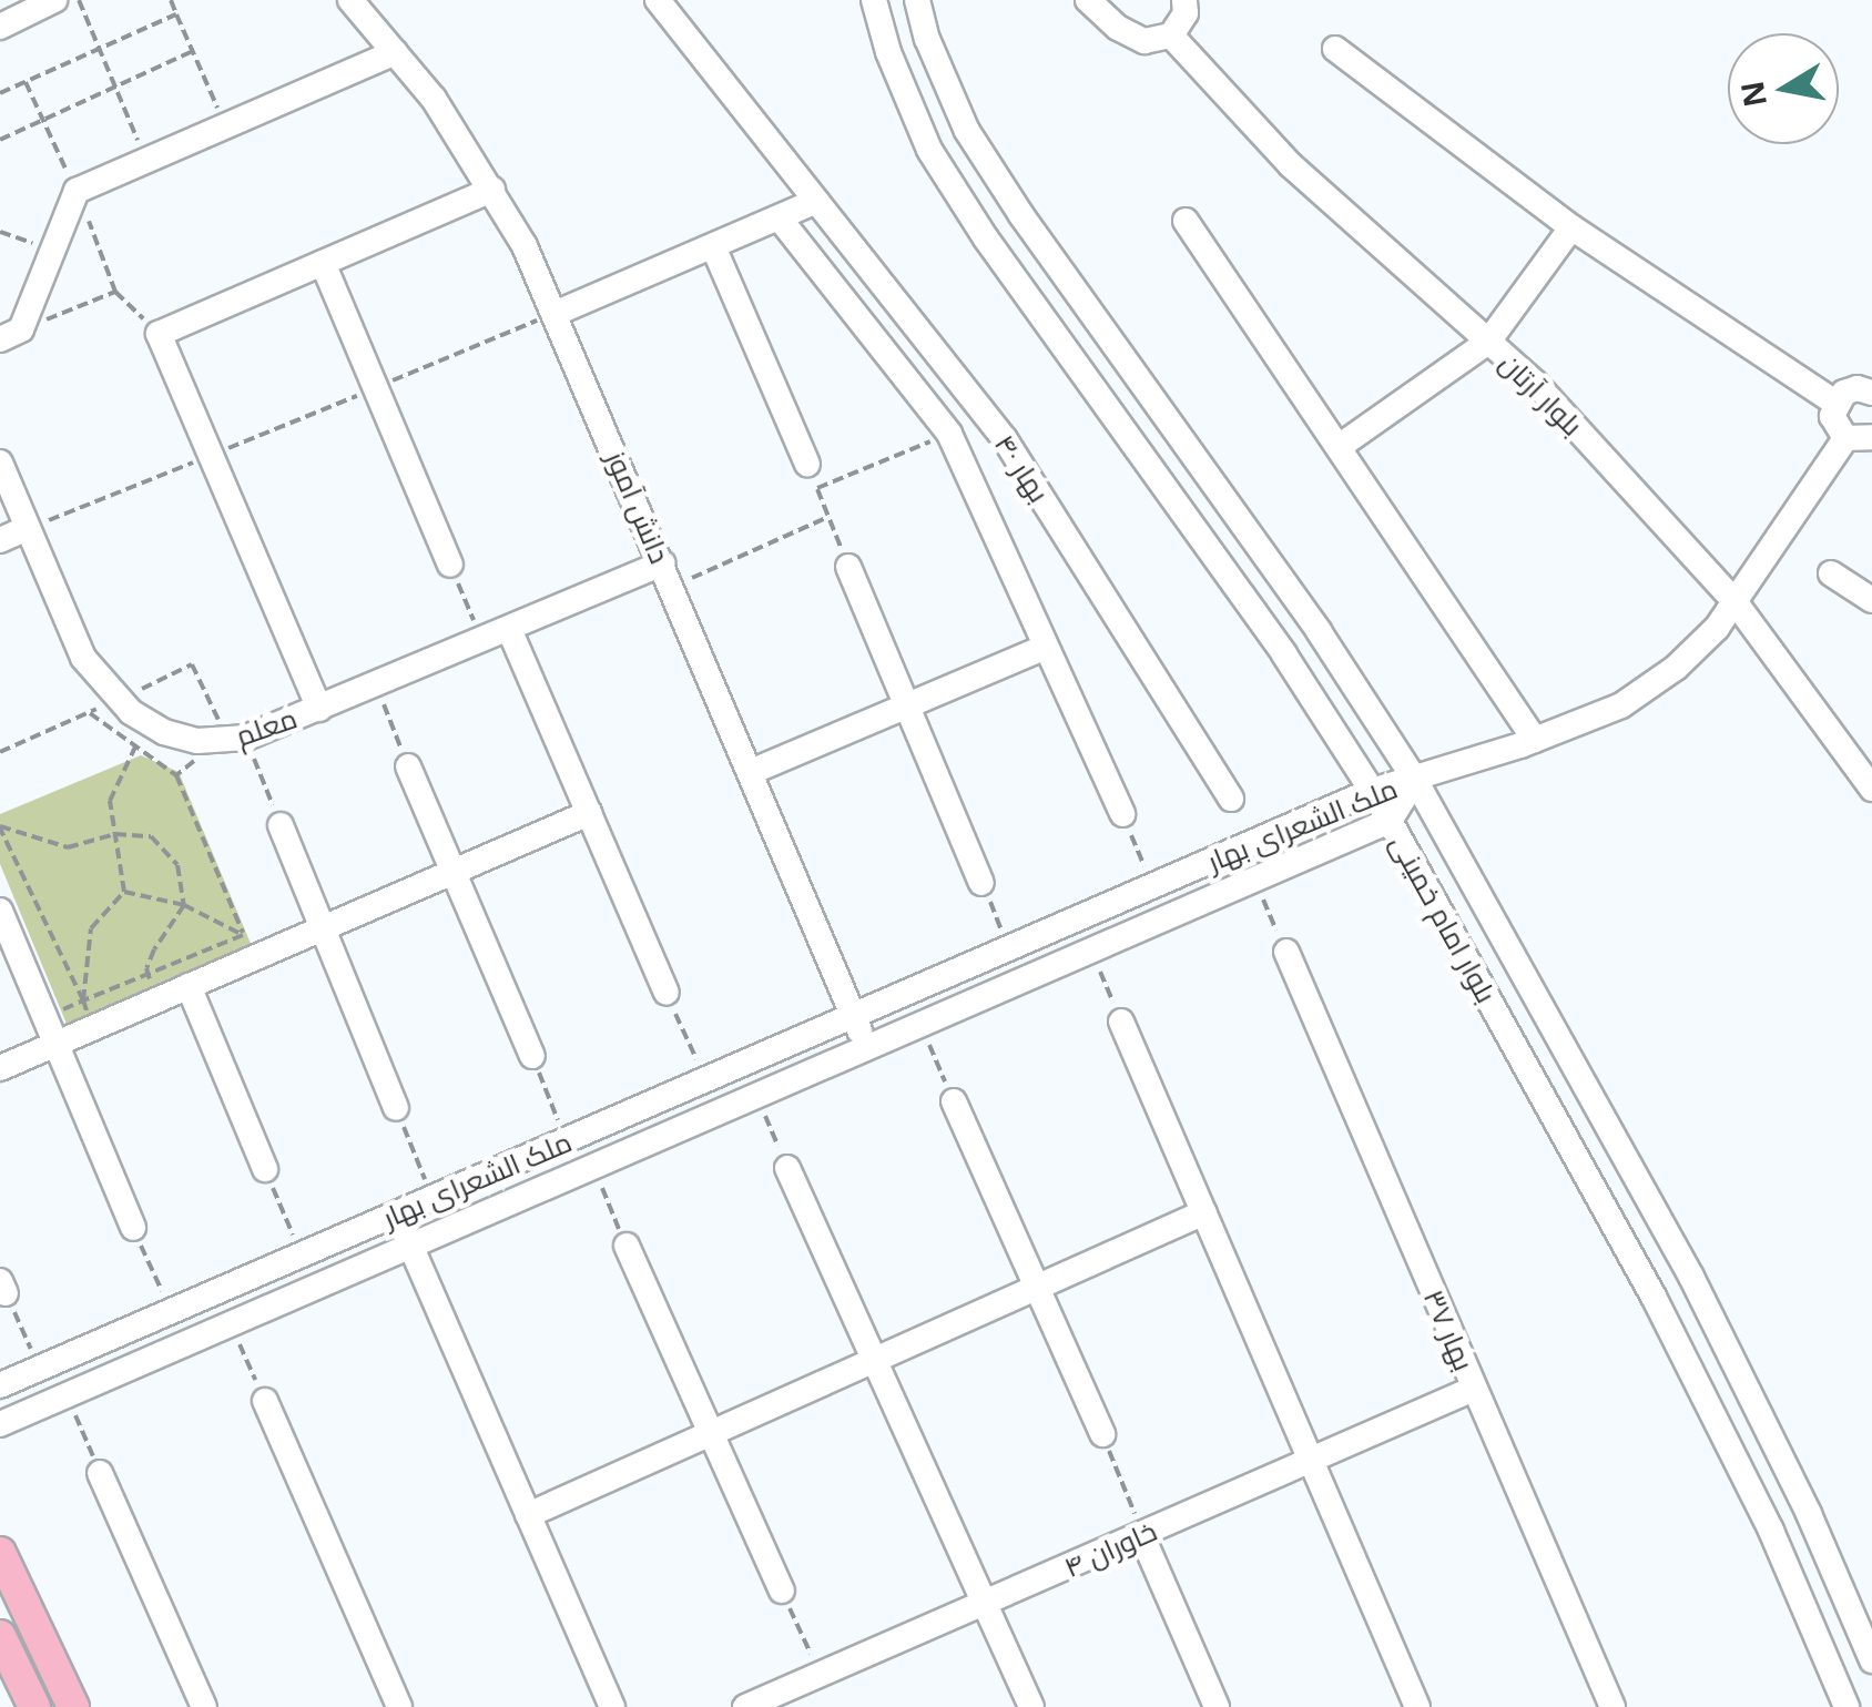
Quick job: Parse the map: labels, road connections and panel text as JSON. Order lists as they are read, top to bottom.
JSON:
{
  "streets": {
    "street": [
      "بلوار آرتان",
      "بهار ۴۰",
      "دانش آموز",
      "معلم",
      "ملک الشعرای بهار",
      "بلوار امام خمینی",
      "بهار ۳۷",
      "خاوران ۴"
    ]
  },
  "crossings": [
    ["دانش آموز", "معلم"],
    ["دانش آموز", "ملک الشعرای بهار"],
    ["ملک الشعرای بهار", "بلوار امام خمینی"],
    ["بهار ۳۷", "خاوران ۴"]
  ],
  "north": "left"
}
